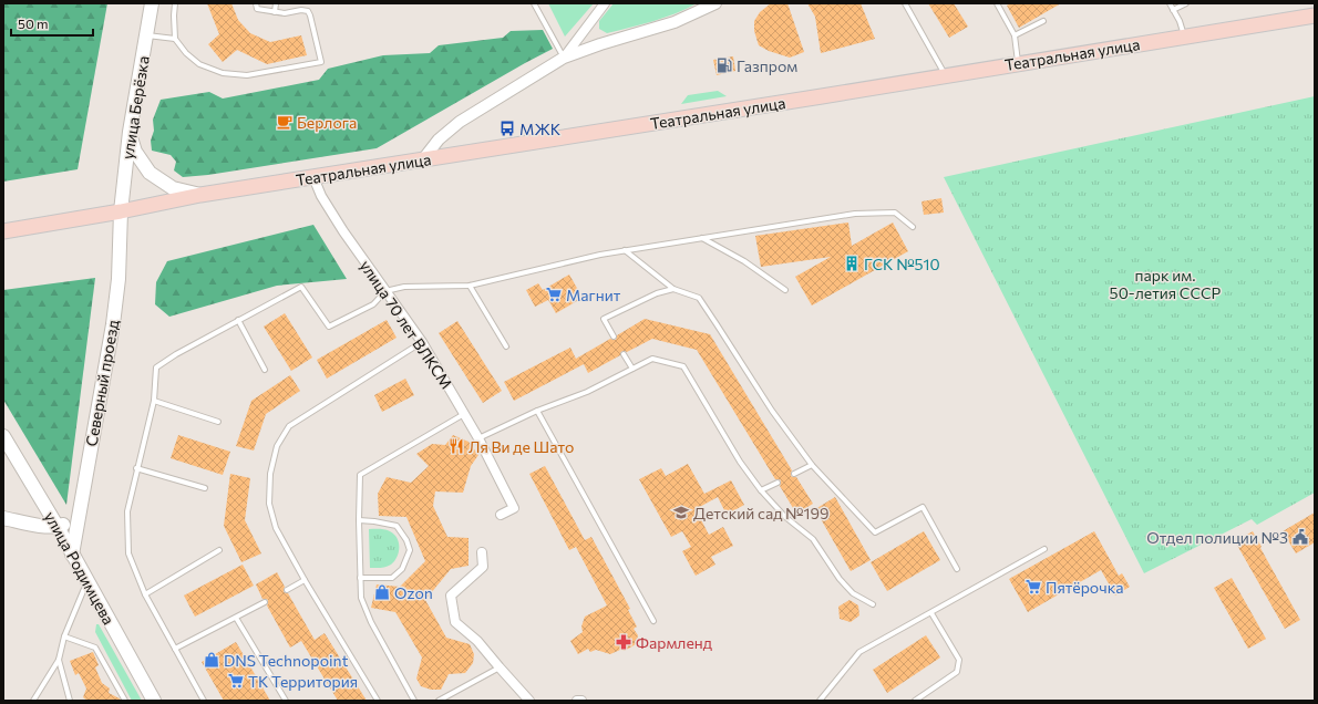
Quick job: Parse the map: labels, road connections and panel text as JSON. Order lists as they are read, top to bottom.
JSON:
{
  "streets": {
    "main road": [
      "Театральная улица",
      "улица Берёзка",
      "Северный проезд",
      "улица Родимцева"
    ],
    "street": ["улица 70 лет ВЛКСМ"]
  },
  "crossings": [
    ["Театральная улица", "улица Берёзка"],
    ["Театральная улица", "улица 70 лет ВЛКСМ"],
    ["Театральная улица", "Северный проезд"],
    ["улица Берёзка", "Северный проезд"],
    ["Северный проезд", "улица Родимцева"]
  ],
  "parks": ["парк им. 50-летия СССР"],
  "places": {
    "fuel station": ["Газпром"],
    "cafe": ["Берлога"],
    "bus stop": ["МЖК"],
    "building": ["ГСК №510"],
    "supermarket": ["Магнит", "Пятёрочка", "ТК Территория"],
    "restaurant": ["Ля Ви де Шато"],
    "school or university": ["Детский сад №199"],
    "public building": ["Отдел полиции №3"],
    "shop": ["Ozon", "DNS Technopoint"],
    "pharmacy": ["Фармленд"]
  },
  "scale_bar": "50 m"
}
